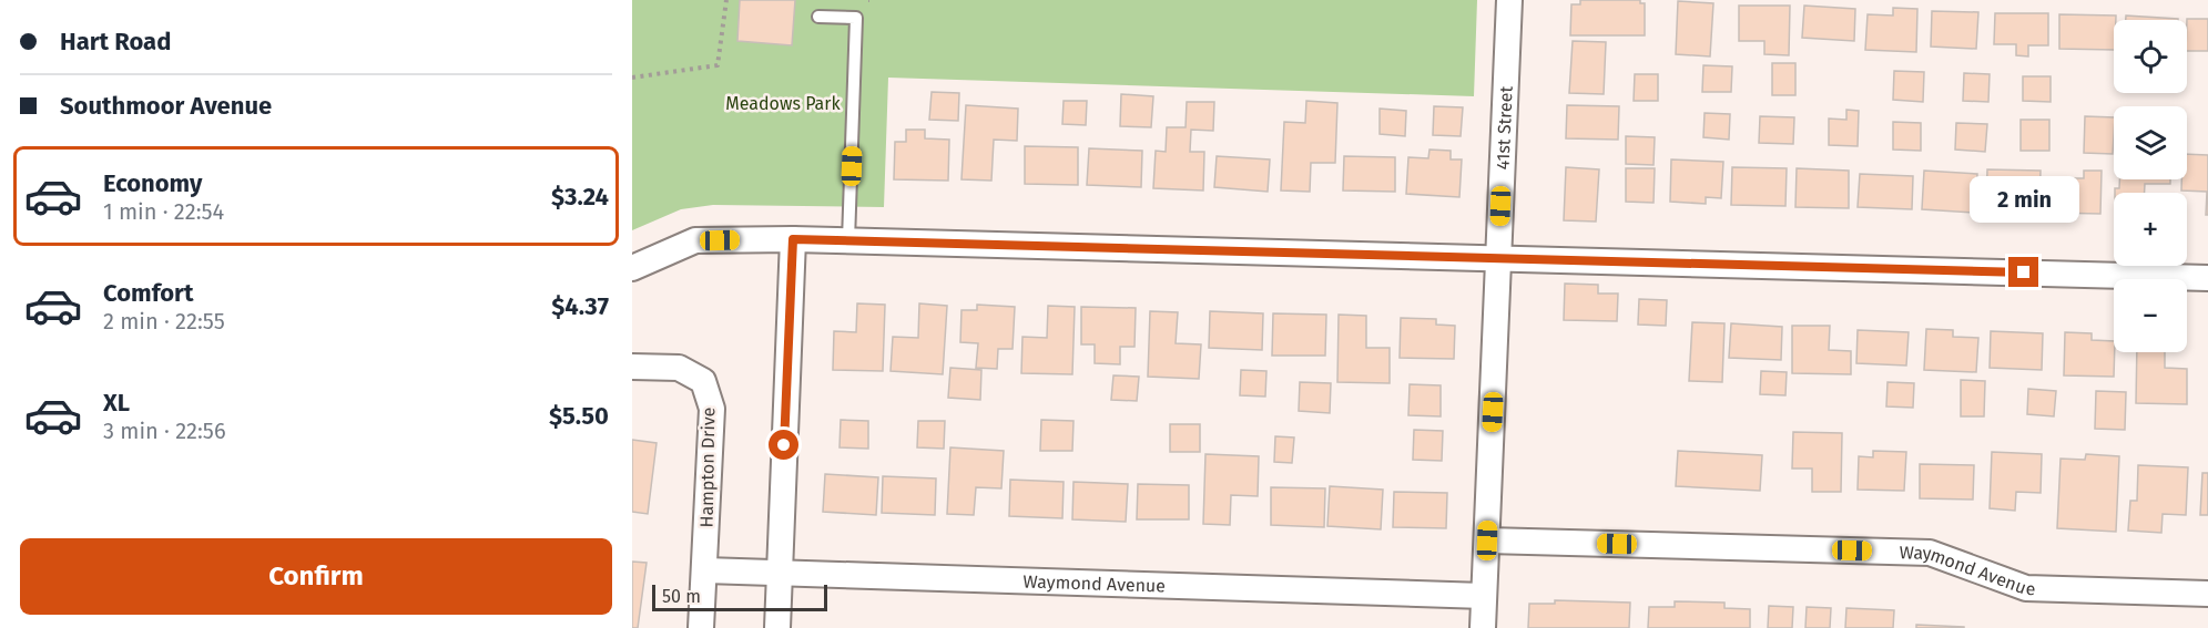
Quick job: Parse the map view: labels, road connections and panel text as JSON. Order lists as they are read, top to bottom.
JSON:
{
  "streets": {
    "street": ["41st Street", "Hampton Drive", "Waymond Avenue"]
  },
  "crossings": [
    ["41st Street", "Waymond Avenue"],
    ["Hampton Drive", "Waymond Avenue"]
  ],
  "parks": ["Meadows Park"],
  "scale_bar": "50 m",
  "page": {
    "banner": ["Hart Road", "Southmoor Avenue"],
    "map_buttons": ["+", "−"],
    "list": [
      {
        "name": "Economy",
        "note": "1 min · 22:54",
        "value": "$3.24"
      },
      {
        "name": "Comfort",
        "note": "2 min · 22:55",
        "value": "$4.37"
      },
      {
        "name": "XL",
        "note": "3 min · 22:56",
        "value": "$5.50"
      }
    ],
    "bubble": "2 min",
    "buttons": "Confirm",
    "scale": "50 m"
  }
}
